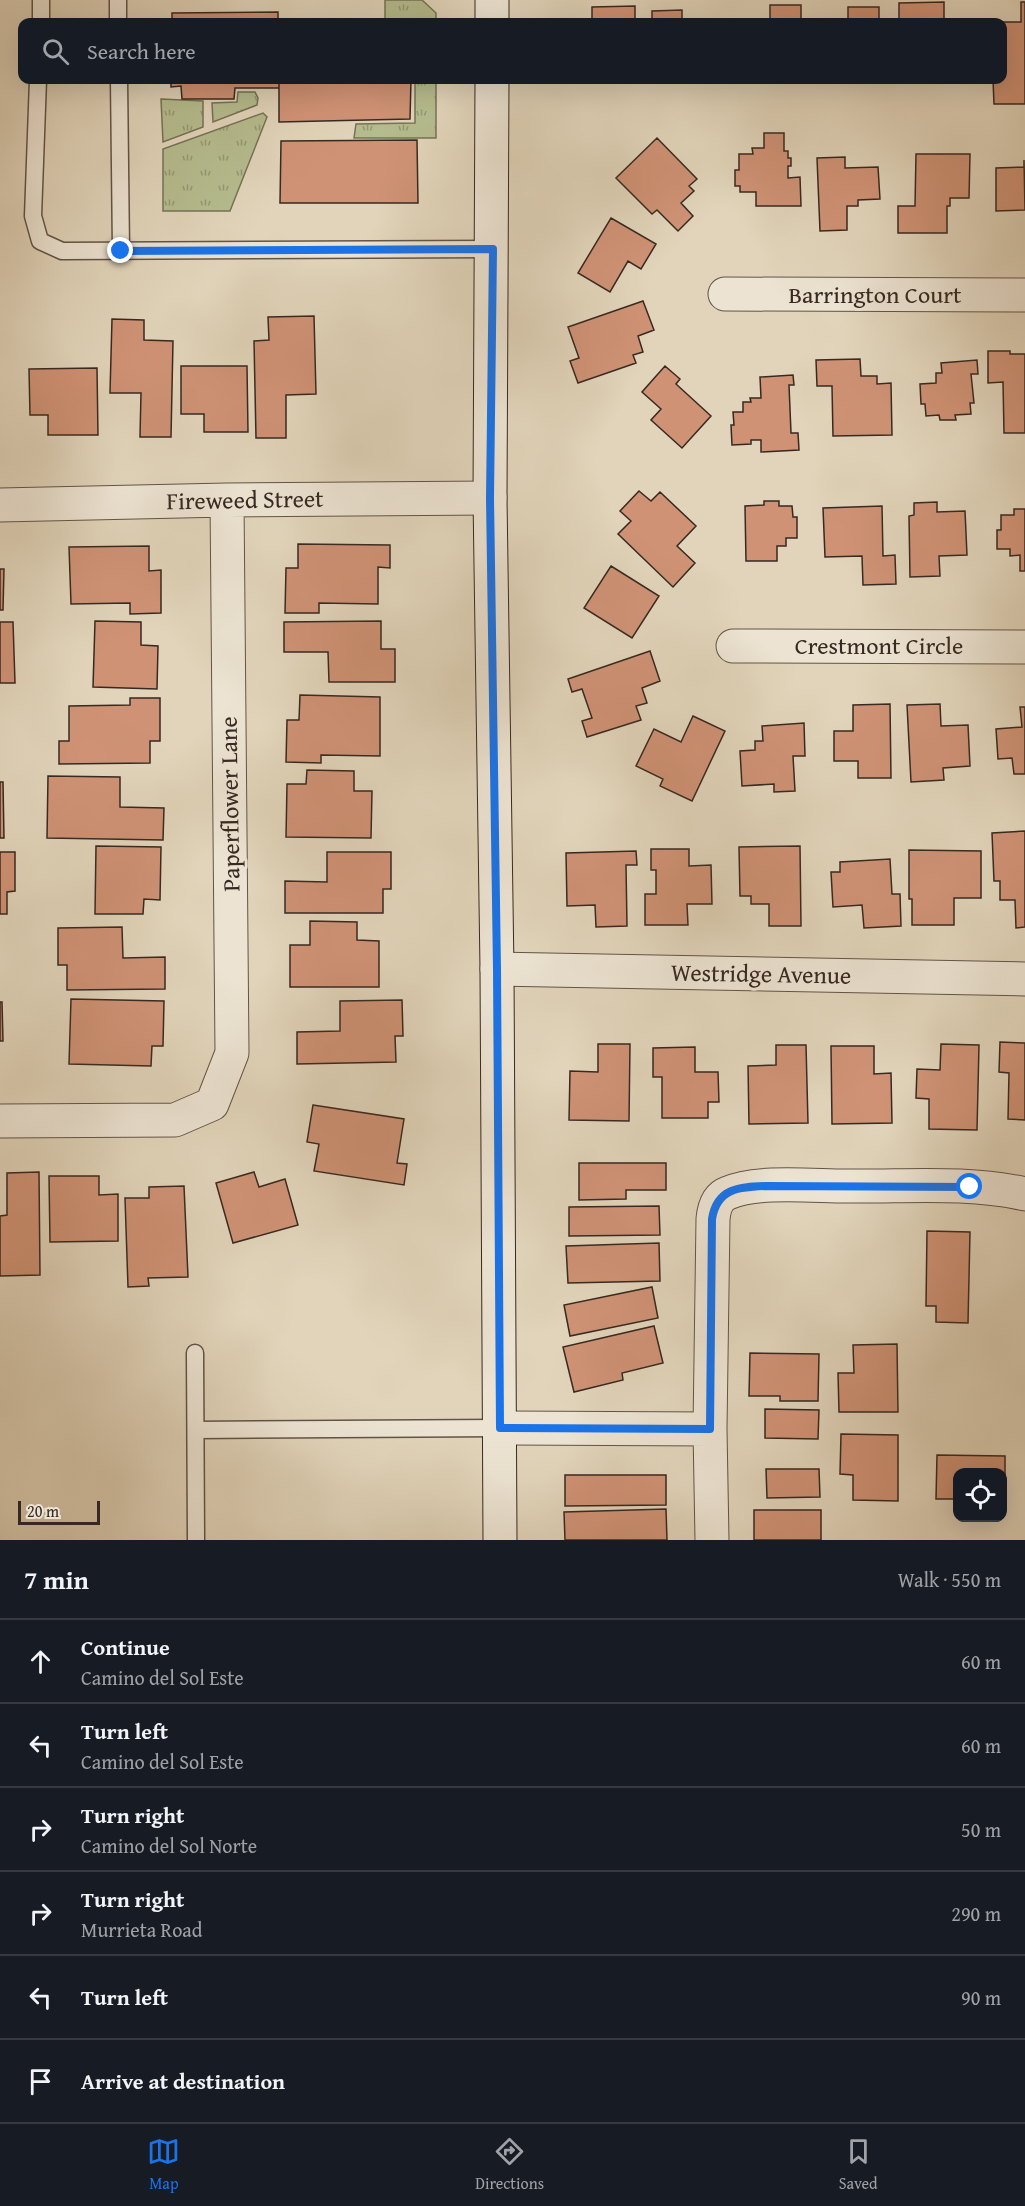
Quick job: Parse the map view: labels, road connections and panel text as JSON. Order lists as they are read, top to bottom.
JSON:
{
  "streets": {
    "street": [
      "Barrington Court",
      "Fireweed Street",
      "Crestmont Circle",
      "Paperflower Lane",
      "Westridge Avenue"
    ]
  },
  "crossings": [
    ["Fireweed Street", "Paperflower Lane"]
  ],
  "scale_bar": "20 m",
  "page": {
    "search": "Search here",
    "scale": "20 m",
    "heading": ["7 min", "Walk · 550 m"],
    "list": [
      ["Continue", "Camino del Sol Este", "60 m"],
      ["Turn left", "Camino del Sol Este", "60 m"],
      ["Turn right", "Camino del Sol Norte", "50 m"],
      ["Turn right", "Murrieta Road", "290 m"],
      ["Turn left", "90 m"],
      "Arrive at destination"
    ],
    "nav": ["Map", "Directions", "Saved"]
  }
}
